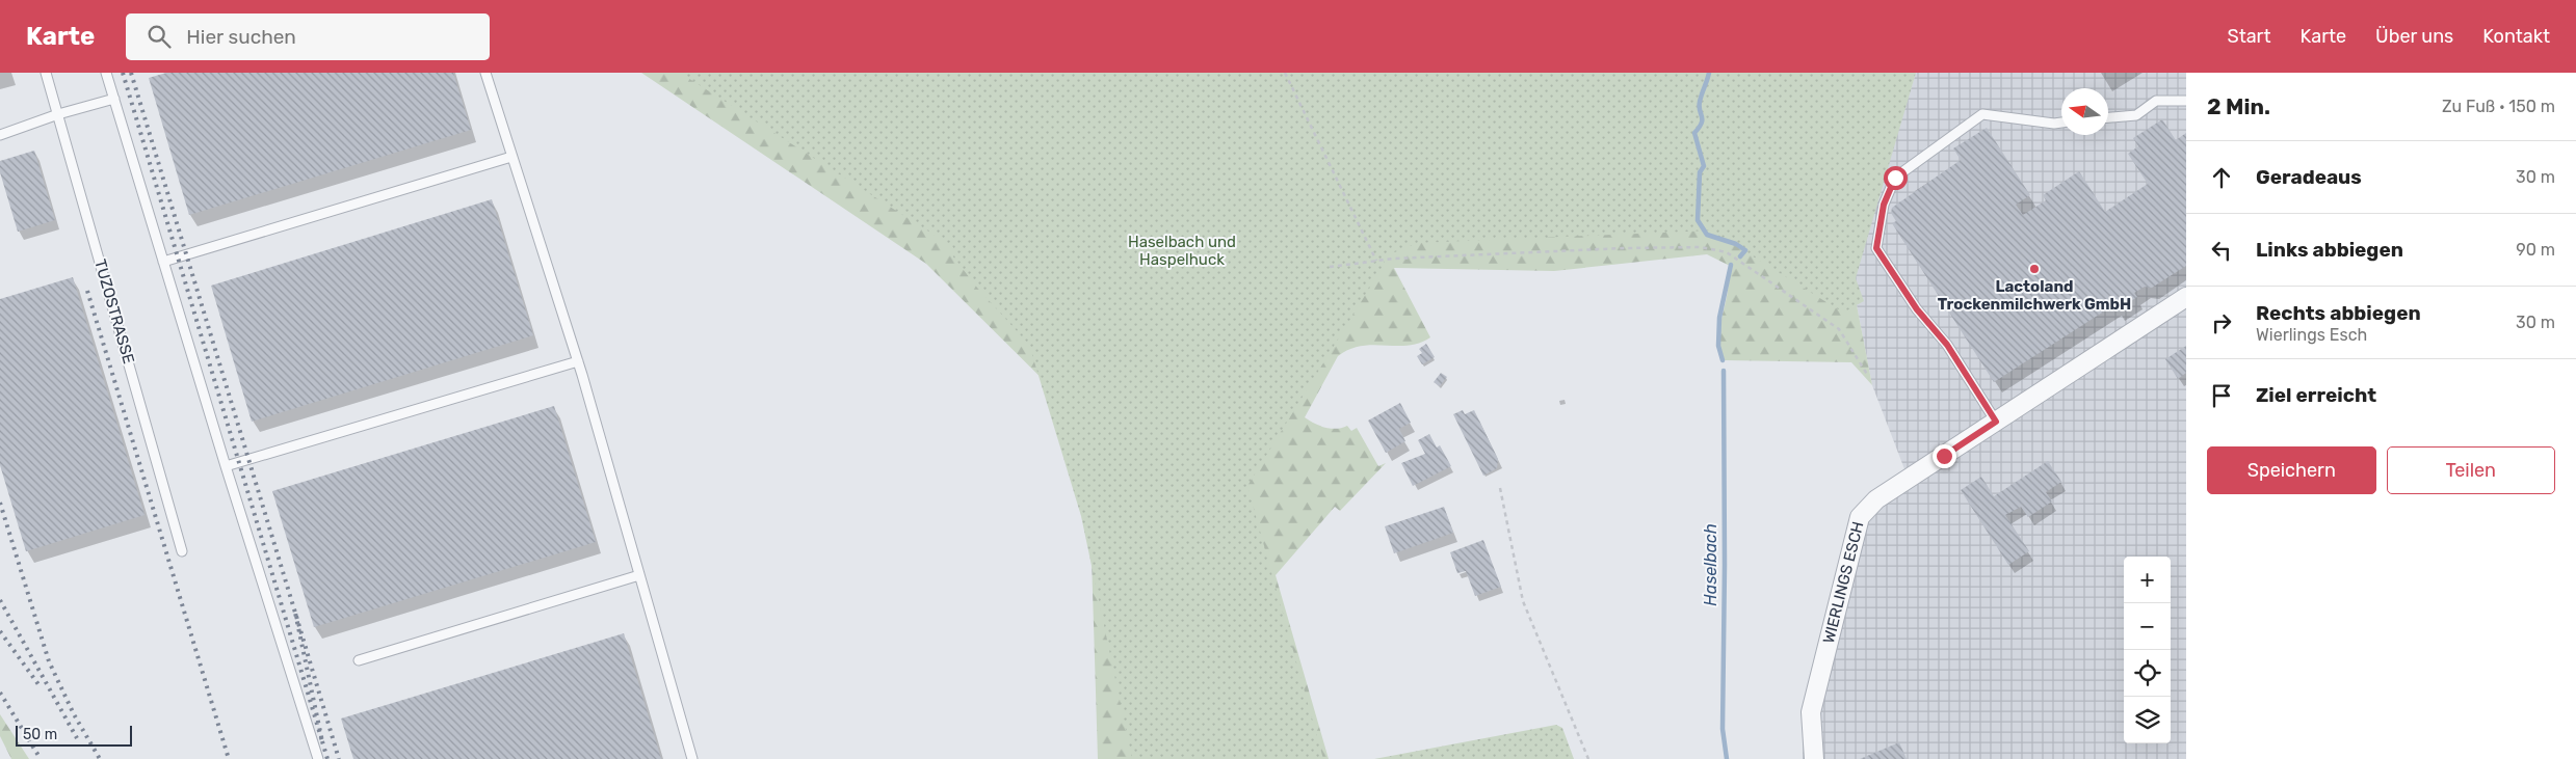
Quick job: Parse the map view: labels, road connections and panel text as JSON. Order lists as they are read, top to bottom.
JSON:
{
  "streets": {
    "street": ["WIERLINGS ESCH"],
    "lane": ["TUZOSTRASSE"]
  },
  "water": ["Haselbach"],
  "parks": ["Haselbach und Haspelhuck"],
  "places": ["Lactoland Trockenmilchwerk GmbH"],
  "scale_bar": "50 m",
  "north": "left",
  "page": {
    "header": "Karte",
    "search": "Hier suchen",
    "nav": [
      "Start",
      "Karte",
      "Über uns",
      "Kontakt"
    ],
    "heading": ["2 Min.", "Zu Fuß · 150 m"],
    "list": [
      ["Geradeaus", "30 m"],
      ["Links abbiegen", "90 m"],
      ["Rechts abbiegen", "Wierlings Esch", "30 m"],
      "Ziel erreicht"
    ],
    "buttons": ["Speichern", "Teilen"],
    "map_buttons": ["+", "−"],
    "scale": "50 m"
  }
}
